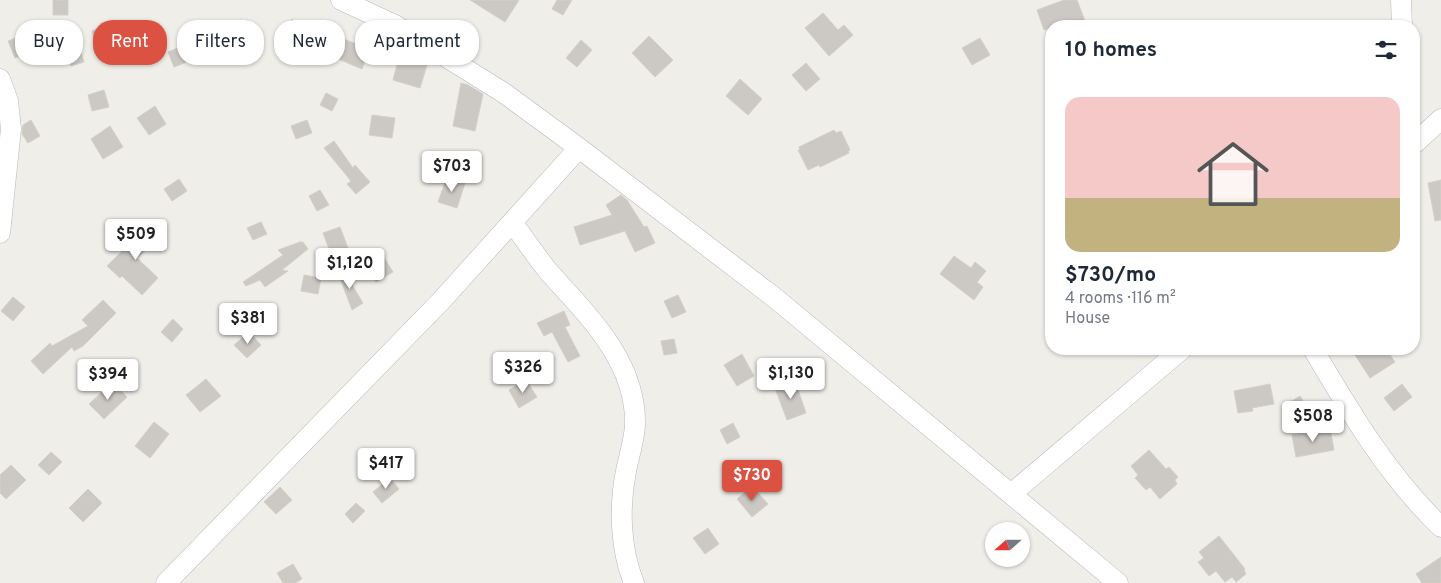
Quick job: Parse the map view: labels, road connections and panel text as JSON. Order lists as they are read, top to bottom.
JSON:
{
  "north": "left",
  "page": {
    "chip": [
      "Buy",
      "Rent",
      "Filters",
      "New",
      "Apartment"
    ],
    "heading": "10 homes",
    "list": [
      {
        "name": "$730/mo",
        "note": "4 rooms · 116 m² · House"
      }
    ],
    "price": [
      "$703",
      "$509",
      "$1,120",
      "$381",
      "$326",
      "$1,130",
      "$394",
      "$508",
      "$417",
      "$730"
    ]
  }
}
